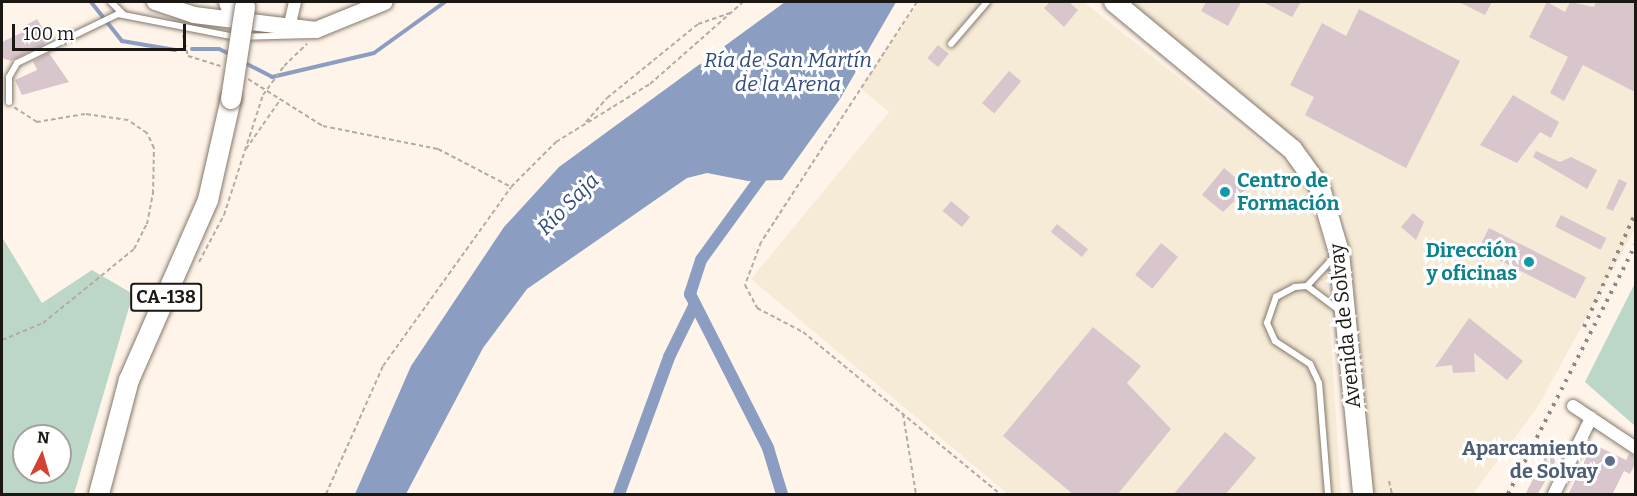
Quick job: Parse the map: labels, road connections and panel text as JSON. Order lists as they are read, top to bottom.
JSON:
{
  "streets": {
    "main road": ["CA-138", "Avenida de Solvay"]
  },
  "water": ["Ría de San Martín de la Arena", "Río Saja"],
  "places": ["Centro de Formación", "Dirección y oficinas", "Aparcamiento de Solvay"],
  "scale_bar": "100 m",
  "north": "top"
}
